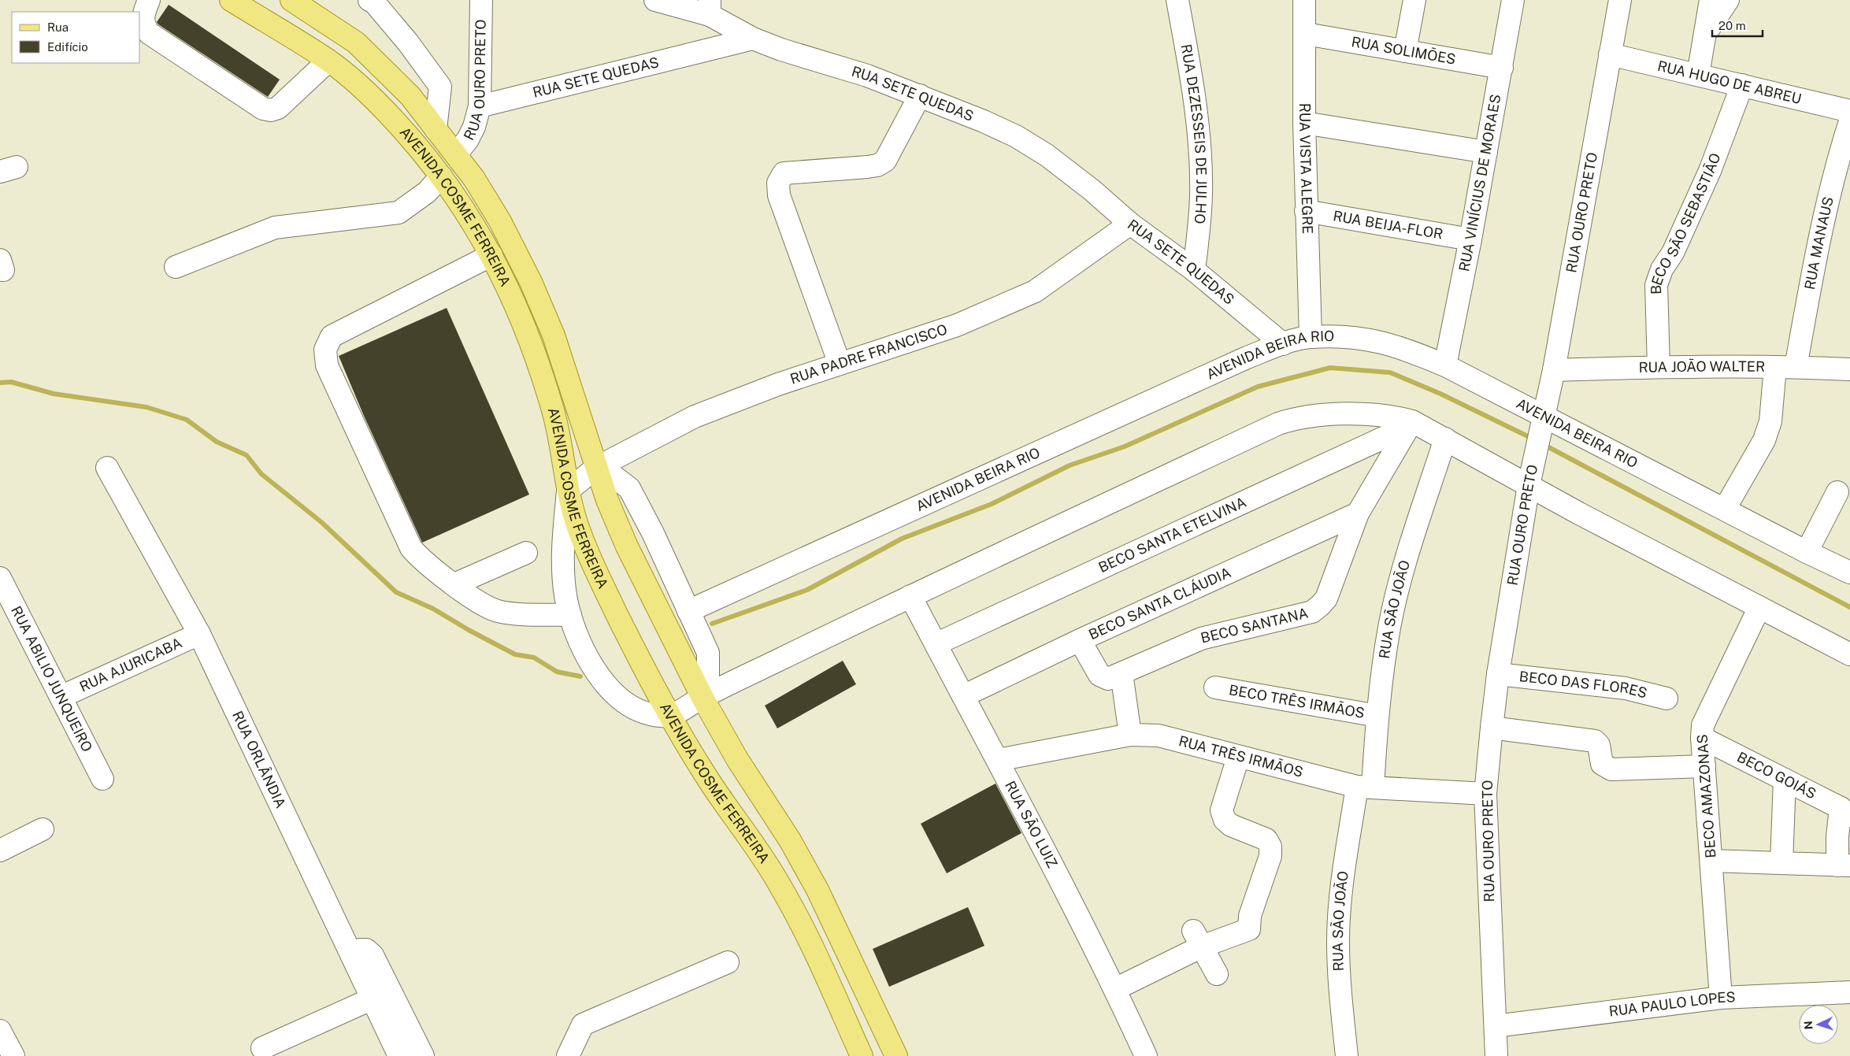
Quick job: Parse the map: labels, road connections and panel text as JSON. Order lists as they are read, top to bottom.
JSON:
{
  "streets": {
    "main road": ["AVENIDA COSME FERREIRA"],
    "street": [
      "RUA SOLIMÕES",
      "RUA SETE QUEDAS",
      "RUA OURO PRETO",
      "RUA HUGO DE ABREU",
      "RUA DEZESSEIS DE JULHO",
      "RUA VISTA ALEGRE",
      "RUA VINÍCIUS DE MORAES",
      "BECO SÃO SEBASTIÃO",
      "RUA BEIJA-FLOR",
      "RUA MANAUS",
      "RUA PADRE FRANCISCO",
      "AVENIDA BEIRA RIO",
      "RUA JOÃO WALTER",
      "BECO SANTA ETELVINA",
      "BECO SANTA CLÁUDIA",
      "RUA SÃO JOÃO",
      "BECO SANTANA",
      "RUA AJURICABA",
      "RUA ABILIO JUNQUEIRO",
      "BECO DAS FLORES",
      "BECO TRÊS IRMÃOS",
      "RUA TRÊS IRMÃOS",
      "RUA ORLÂNDIA",
      "BECO GOIÁS",
      "BECO AMAZONAS",
      "RUA SÃO LUIZ",
      "RUA PAULO LOPES"
    ]
  },
  "crossings": [
    ["RUA SOLIMÕES", "RUA VISTA ALEGRE"],
    ["RUA SOLIMÕES", "RUA VINÍCIUS DE MORAES"],
    ["RUA SETE QUEDAS", "RUA OURO PRETO"],
    ["RUA SETE QUEDAS", "RUA DEZESSEIS DE JULHO"],
    ["RUA SETE QUEDAS", "RUA PADRE FRANCISCO"],
    ["RUA SETE QUEDAS", "AVENIDA BEIRA RIO"],
    ["RUA OURO PRETO", "RUA HUGO DE ABREU"],
    ["RUA OURO PRETO", "AVENIDA COSME FERREIRA"],
    ["RUA OURO PRETO", "AVENIDA BEIRA RIO"],
    ["RUA OURO PRETO", "RUA JOÃO WALTER"],
    ["RUA OURO PRETO", "BECO DAS FLORES"],
    ["RUA OURO PRETO", "RUA TRÊS IRMÃOS"],
    ["RUA OURO PRETO", "RUA PAULO LOPES"],
    ["RUA HUGO DE ABREU", "BECO SÃO SEBASTIÃO"],
    ["RUA VISTA ALEGRE", "RUA BEIJA-FLOR"],
    ["RUA VISTA ALEGRE", "AVENIDA BEIRA RIO"],
    ["RUA VINÍCIUS DE MORAES", "RUA BEIJA-FLOR"],
    ["RUA VINÍCIUS DE MORAES", "AVENIDA BEIRA RIO"],
    ["AVENIDA COSME FERREIRA", "RUA PADRE FRANCISCO"],
    ["BECO SÃO SEBASTIÃO", "RUA JOÃO WALTER"],
    ["RUA MANAUS", "AVENIDA BEIRA RIO"],
    ["RUA MANAUS", "RUA JOÃO WALTER"],
    ["BECO SANTA ETELVINA", "BECO SANTANA"],
    ["BECO SANTA ETELVINA", "RUA SÃO LUIZ"],
    ["BECO SANTA CLÁUDIA", "BECO SANTANA"],
    ["BECO SANTA CLÁUDIA", "RUA SÃO LUIZ"],
    ["RUA SÃO JOÃO", "BECO TRÊS IRMÃOS"],
    ["RUA SÃO JOÃO", "RUA TRÊS IRMÃOS"],
    ["RUA AJURICABA", "RUA ABILIO JUNQUEIRO"],
    ["RUA AJURICABA", "RUA ORLÂNDIA"],
    ["RUA TRÊS IRMÃOS", "RUA SÃO LUIZ"],
    ["BECO GOIÁS", "BECO AMAZONAS"],
    ["BECO AMAZONAS", "RUA PAULO LOPES"]
  ],
  "legend": ["Rua", "Edifício"],
  "scale_bar": "20 m",
  "north": "left"
}
